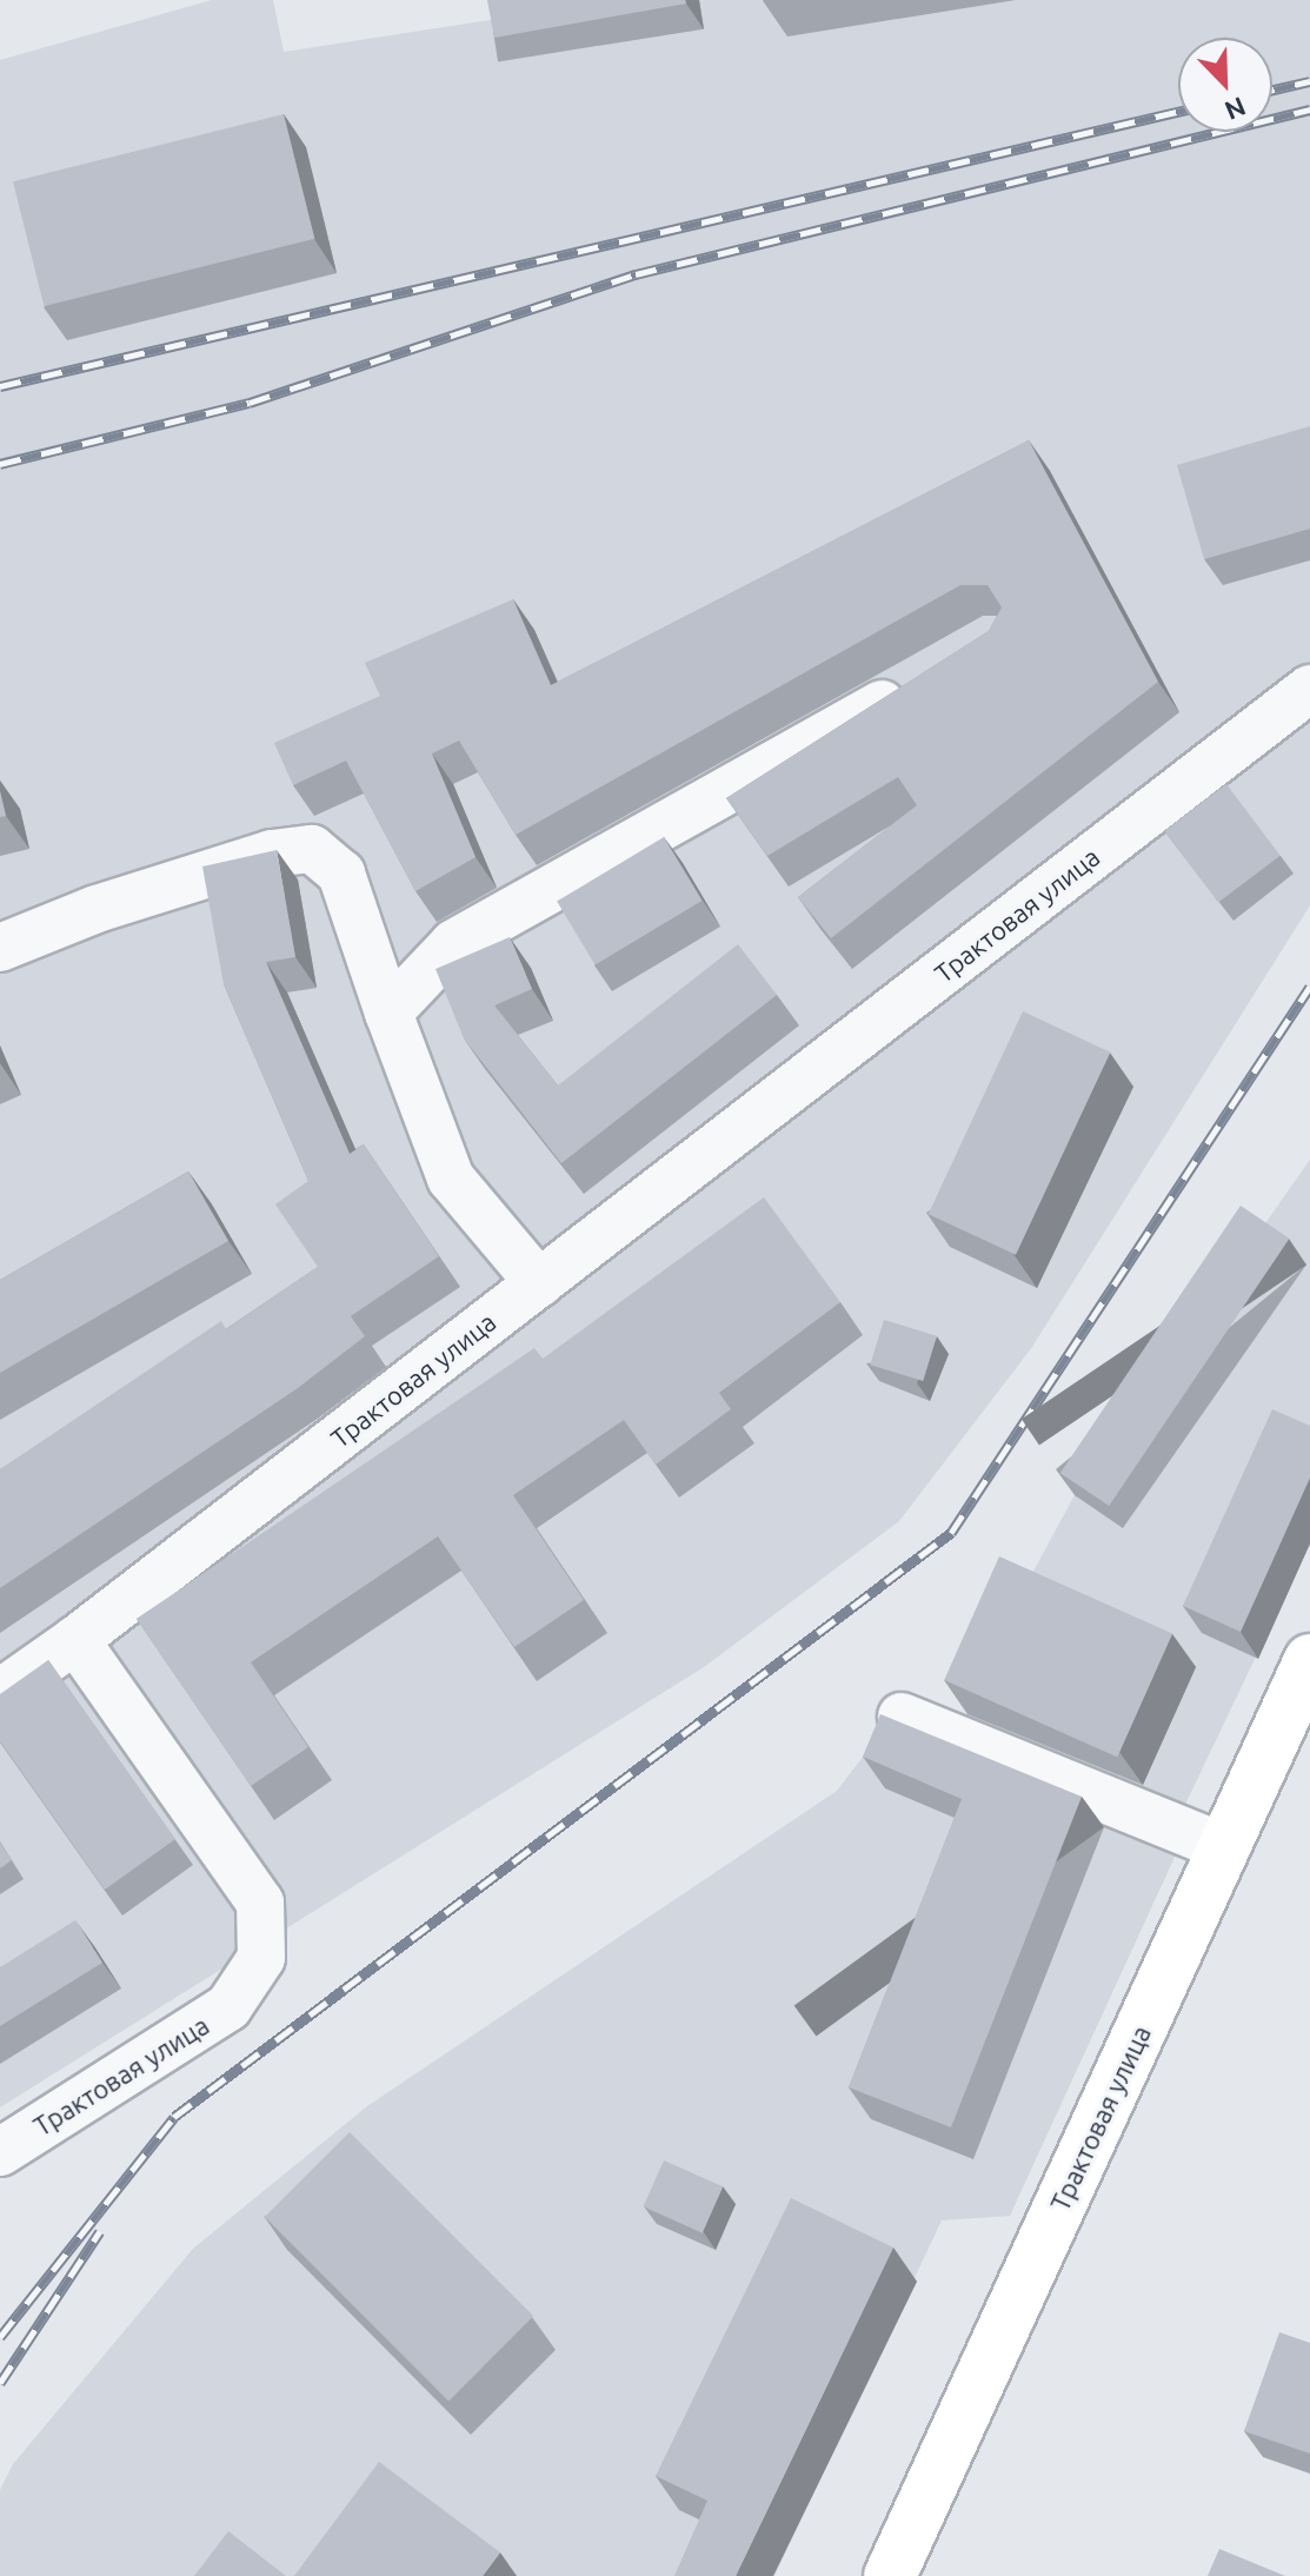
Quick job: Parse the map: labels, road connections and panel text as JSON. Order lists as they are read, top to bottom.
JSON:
{
  "streets": {
    "main road": ["Трактовая улица"]
  },
  "north": "bottom right"
}
